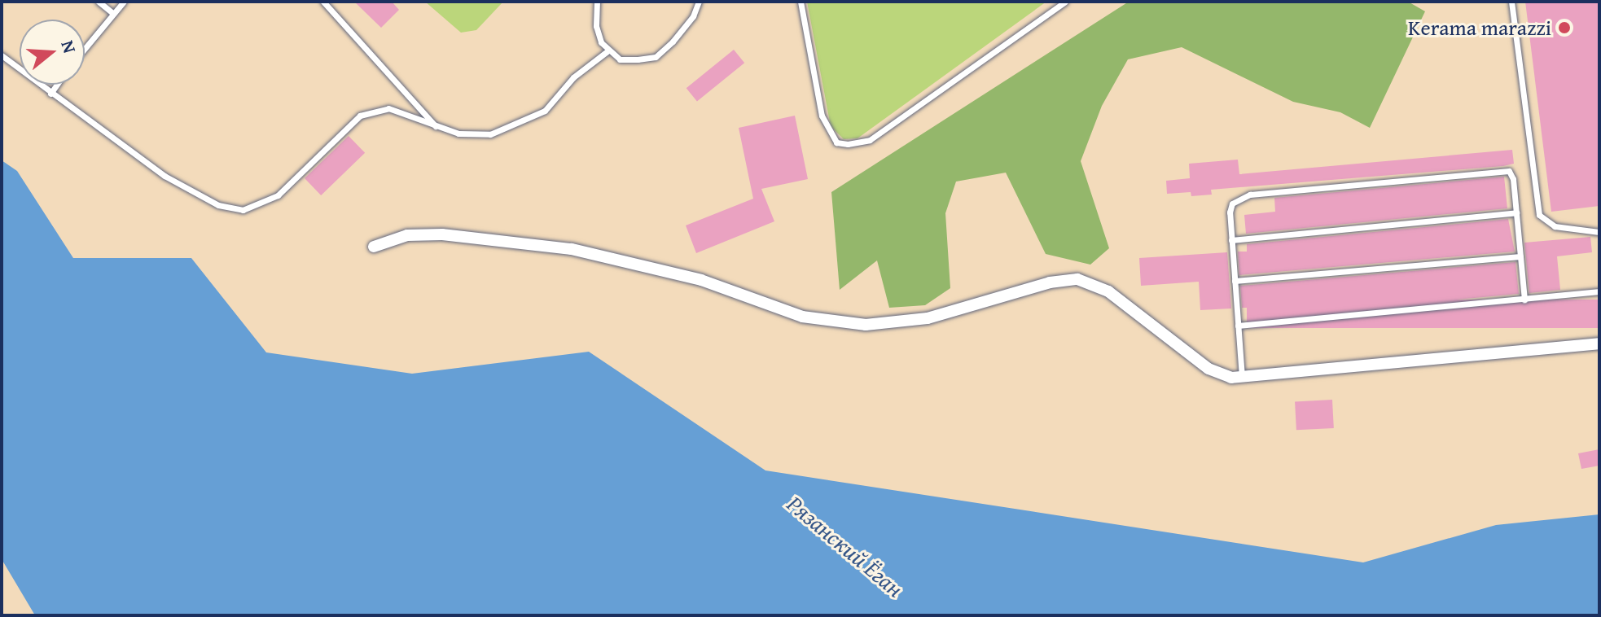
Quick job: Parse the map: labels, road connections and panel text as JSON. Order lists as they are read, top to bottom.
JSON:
{
  "water": ["Рязанский Ёган"],
  "places": ["Kerama marazzi"],
  "north": "right"
}
